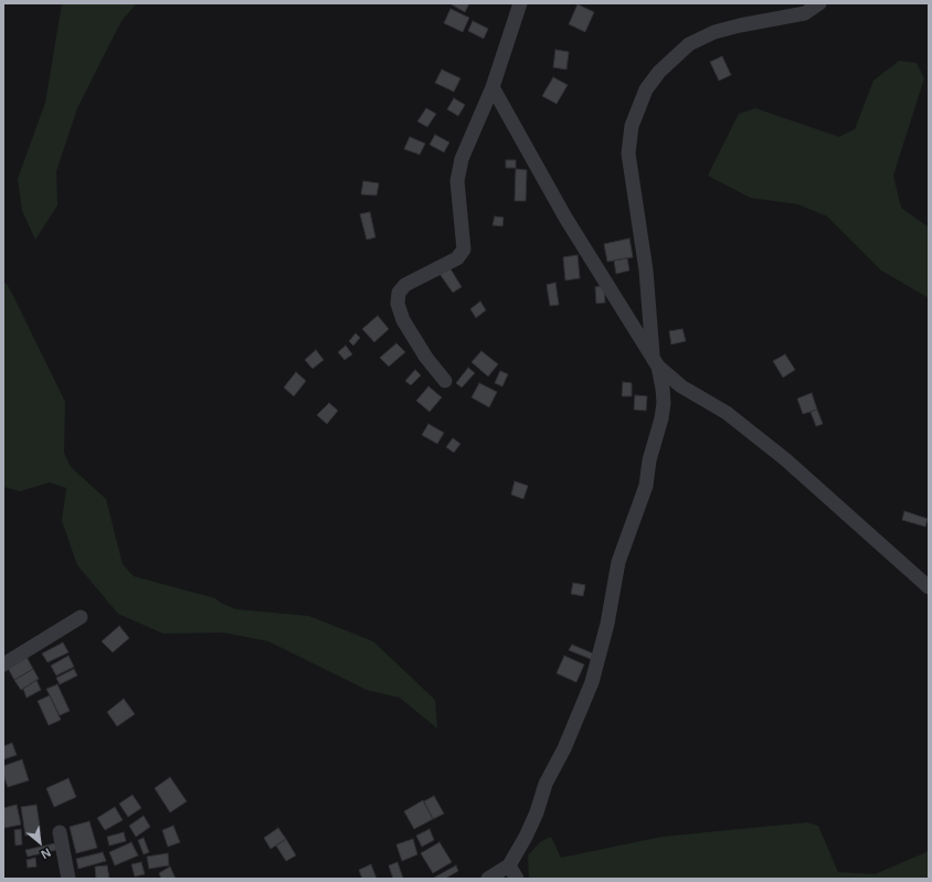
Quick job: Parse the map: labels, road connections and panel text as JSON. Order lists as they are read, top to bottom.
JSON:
{
  "north": "bottom right"
}
